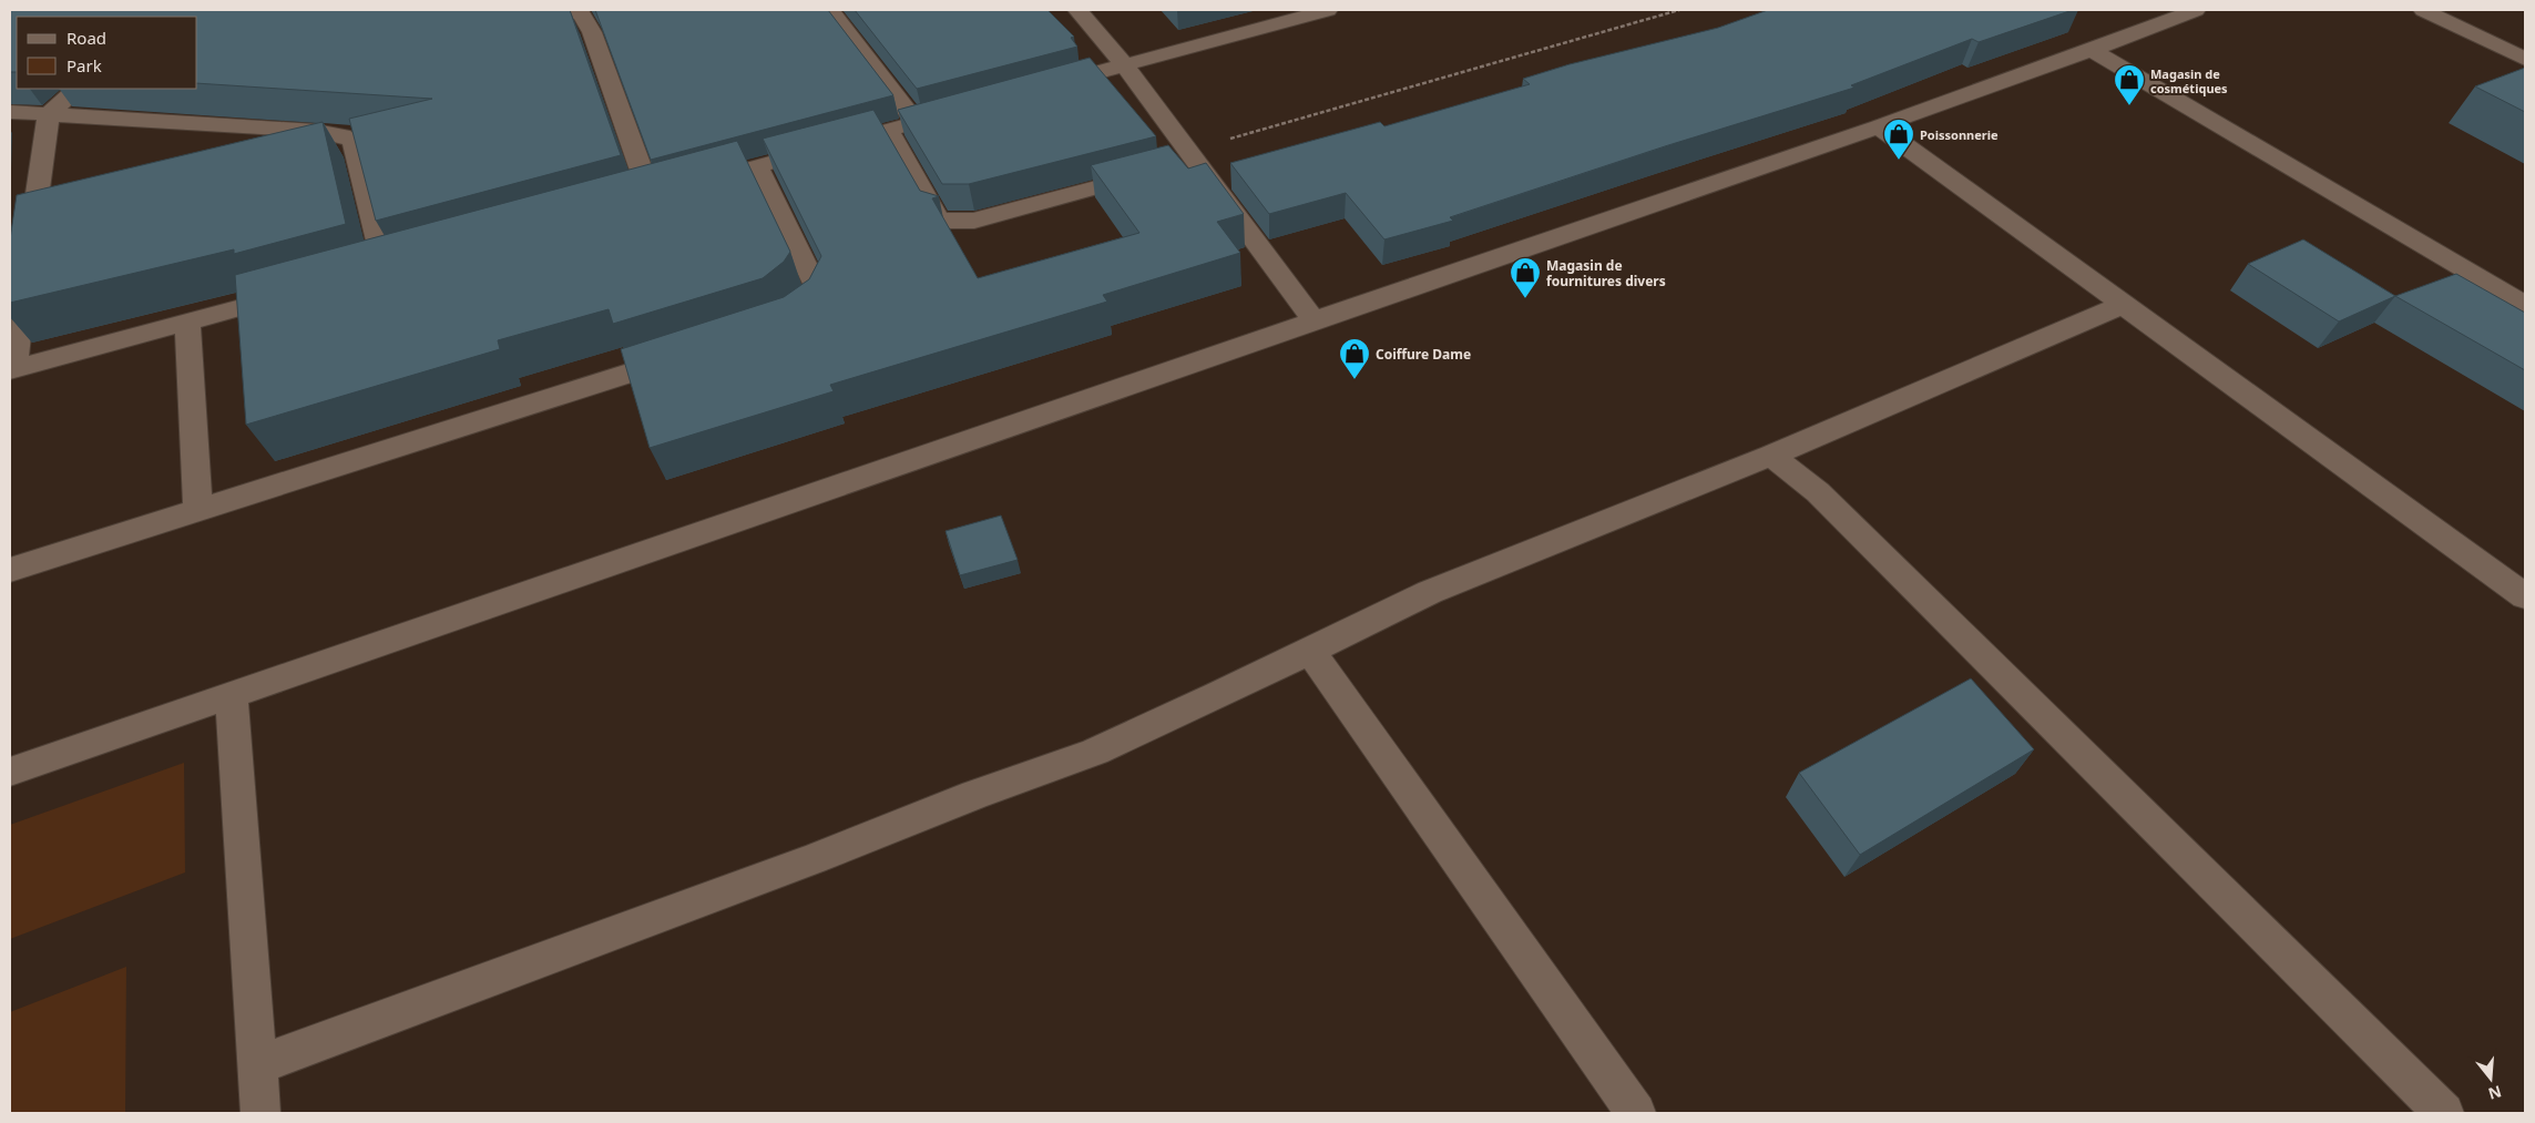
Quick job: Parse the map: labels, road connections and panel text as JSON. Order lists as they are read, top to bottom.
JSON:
{
  "places": {
    "shop": [
      "Magasin de cosmétiques",
      "Poissonnerie",
      "Magasin de fournitures divers",
      "Coiffure Dame"
    ]
  },
  "legend": ["Road", "Park"],
  "north": "bottom"
}
